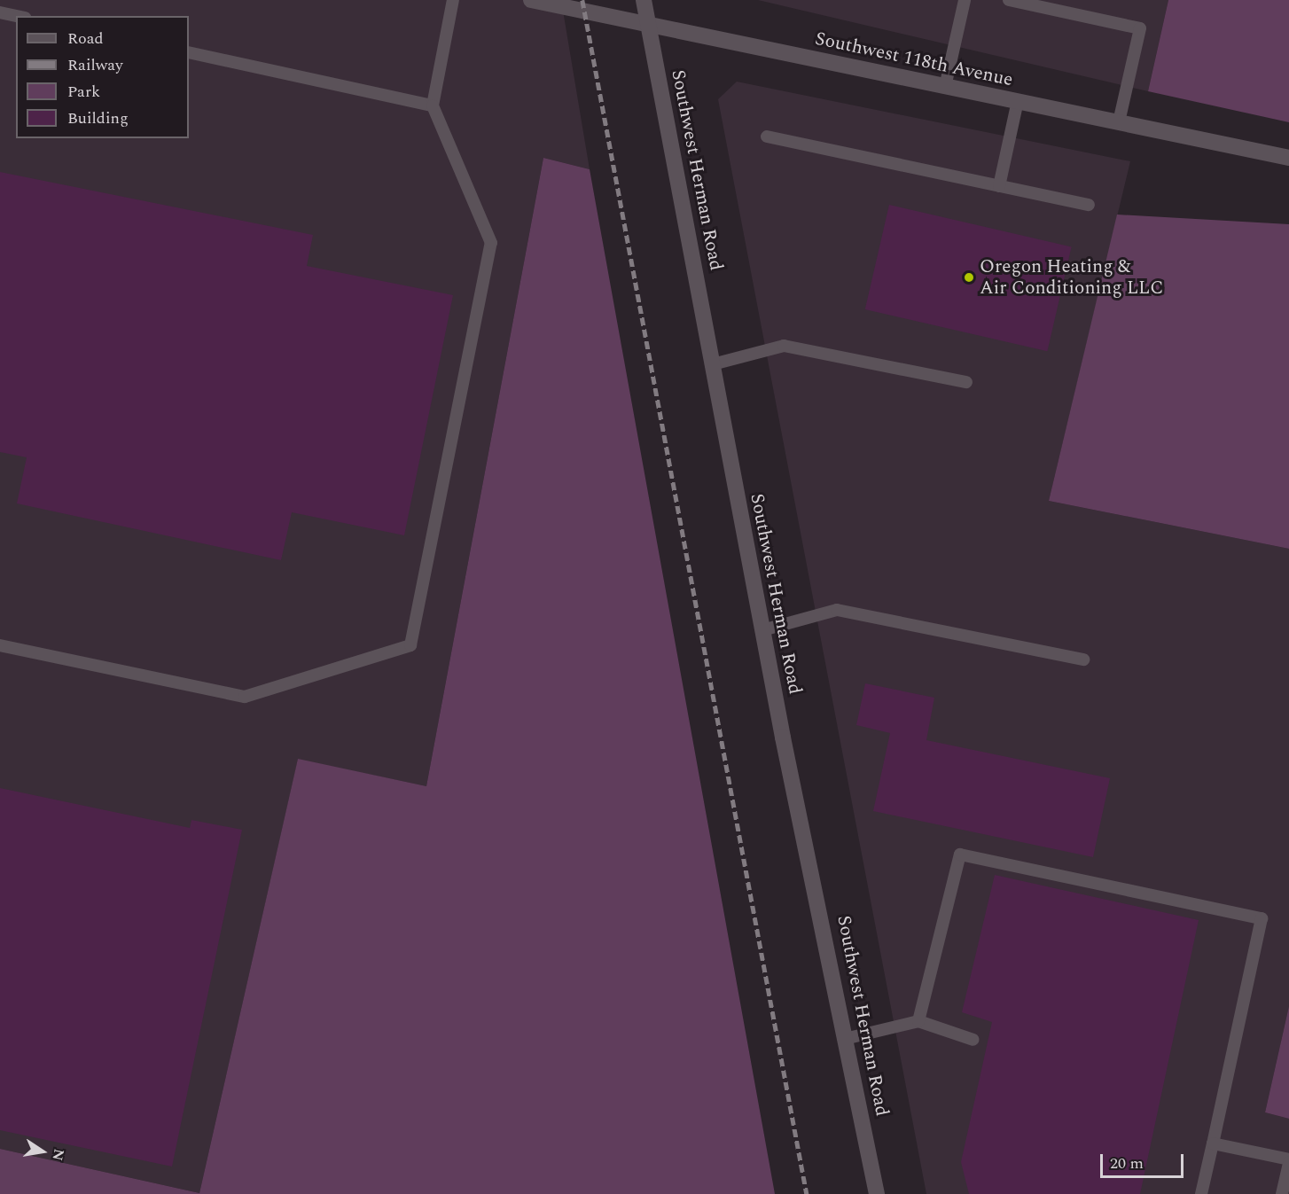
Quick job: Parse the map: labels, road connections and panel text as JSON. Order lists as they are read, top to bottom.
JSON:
{
  "streets": {
    "main road": ["Southwest 118th Avenue", "Southwest Herman Road"]
  },
  "crossings": [
    ["Southwest 118th Avenue", "Southwest Herman Road"]
  ],
  "places": ["Oregon Heating & Air Conditioning LLC"],
  "legend": [
    "Road",
    "Railway",
    "Park",
    "Building"
  ],
  "scale_bar": "20 m",
  "north": "right"
}
